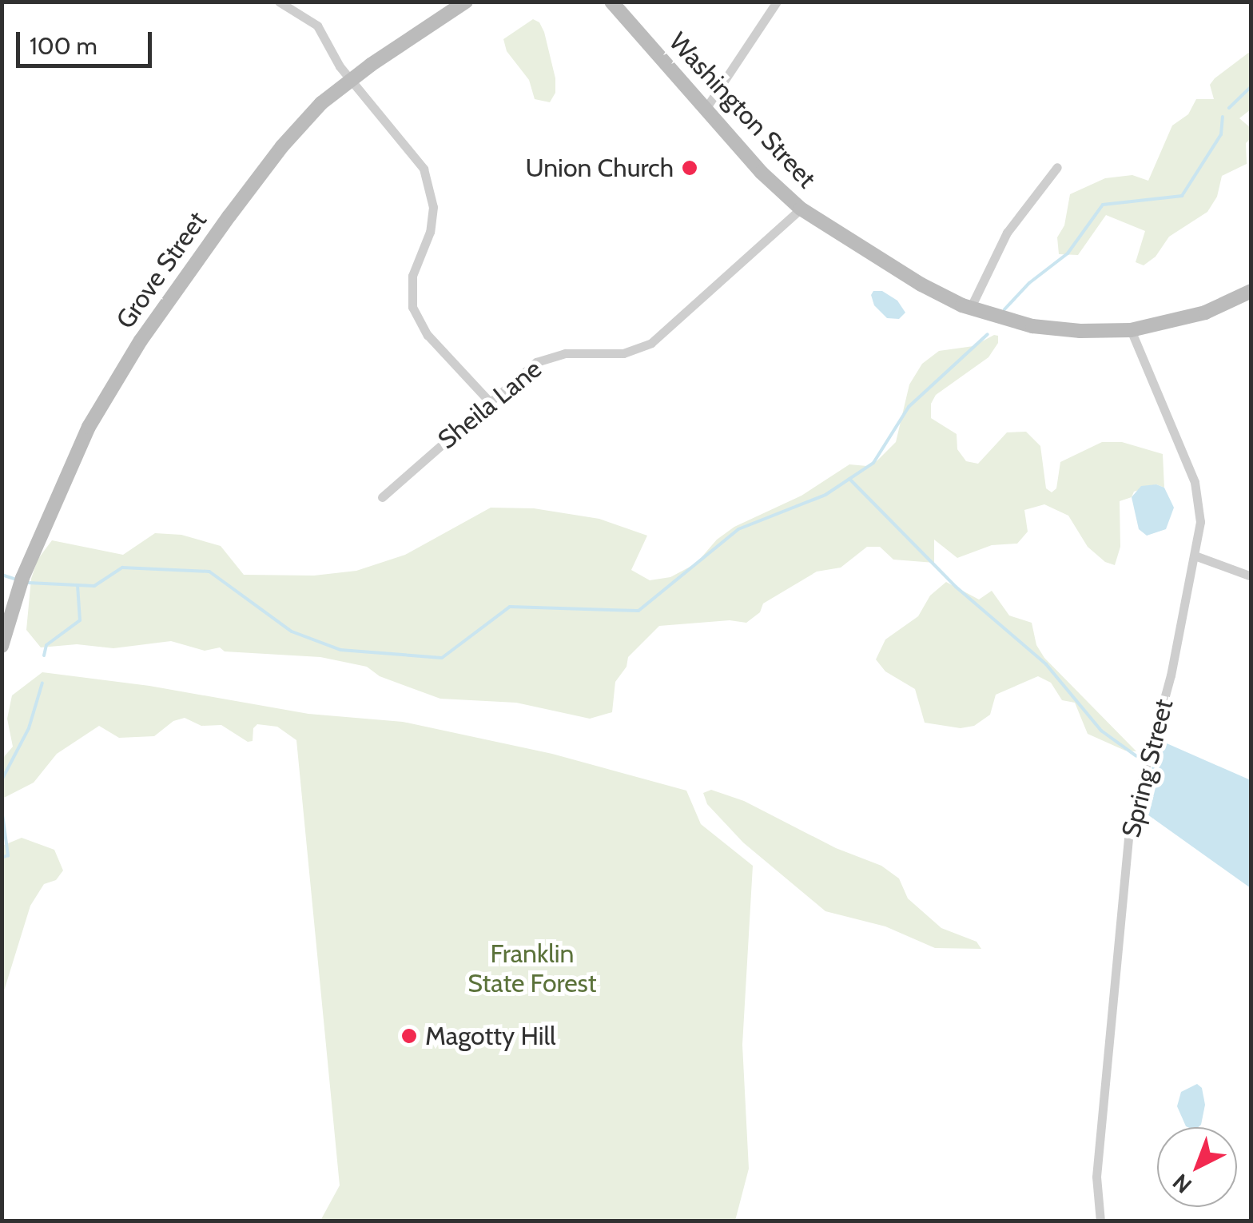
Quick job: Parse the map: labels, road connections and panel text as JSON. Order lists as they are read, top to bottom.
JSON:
{
  "streets": {
    "main road": ["Washington Street", "Grove Street"],
    "street": ["Sheila Lane", "Spring Street"]
  },
  "crossings": [
    ["Washington Street", "Sheila Lane"],
    ["Washington Street", "Spring Street"]
  ],
  "parks": ["Franklin State Forest"],
  "places": ["Union Church", "Magotty Hill"],
  "scale_bar": "100 m",
  "north": "bottom left"
}
